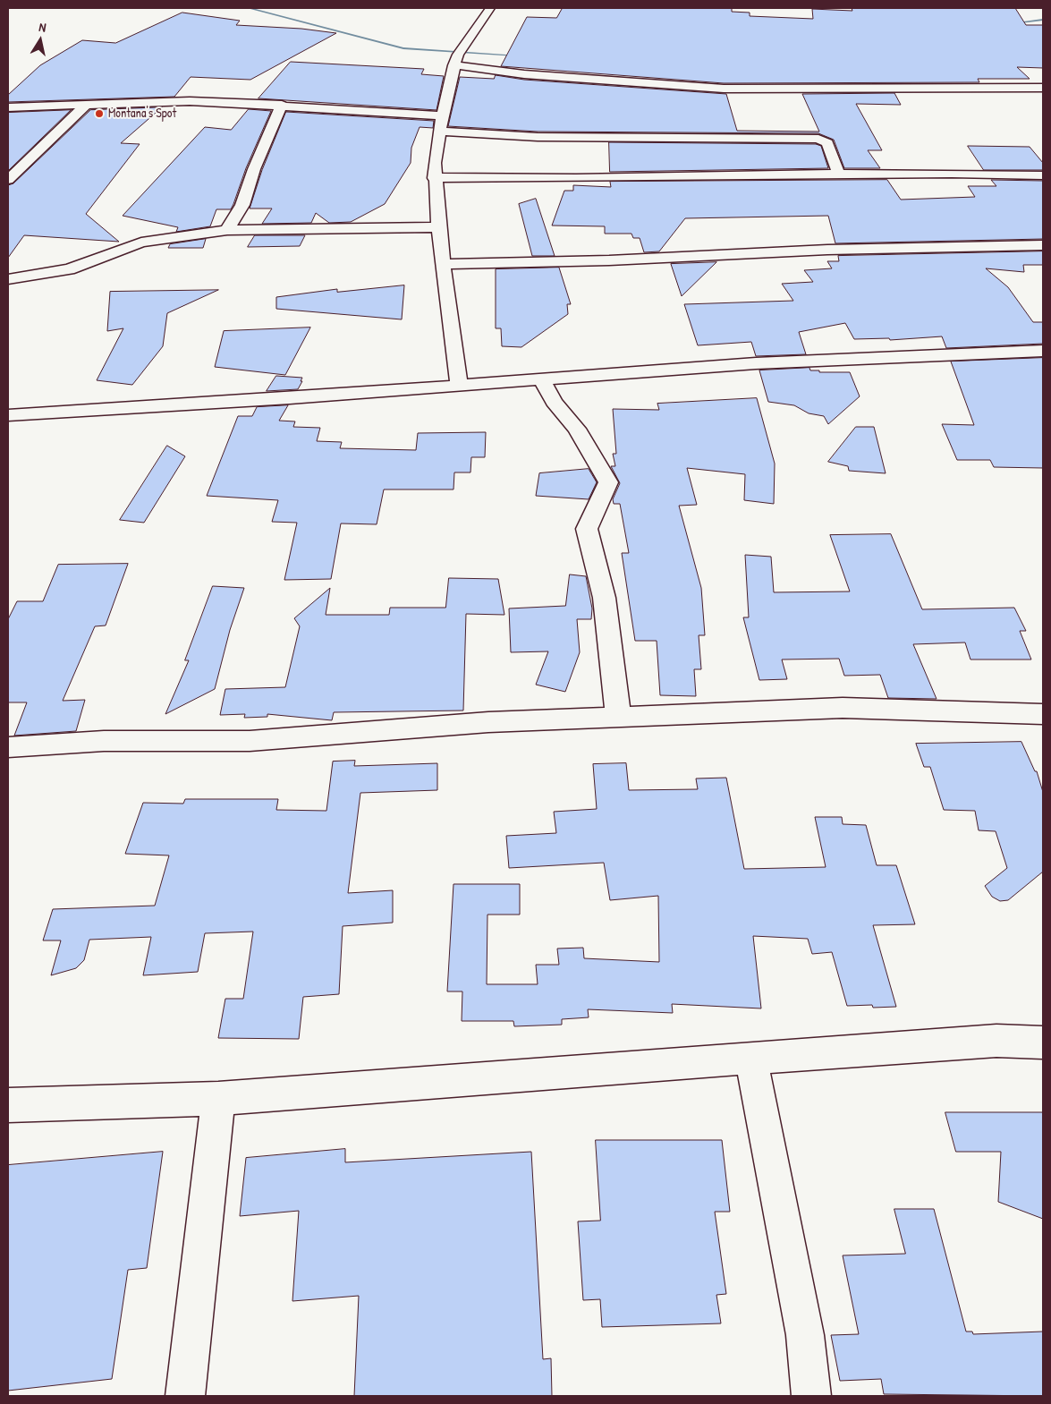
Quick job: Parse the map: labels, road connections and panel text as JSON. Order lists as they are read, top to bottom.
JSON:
{
  "places": ["Montana's Spot"],
  "north": "top"
}
